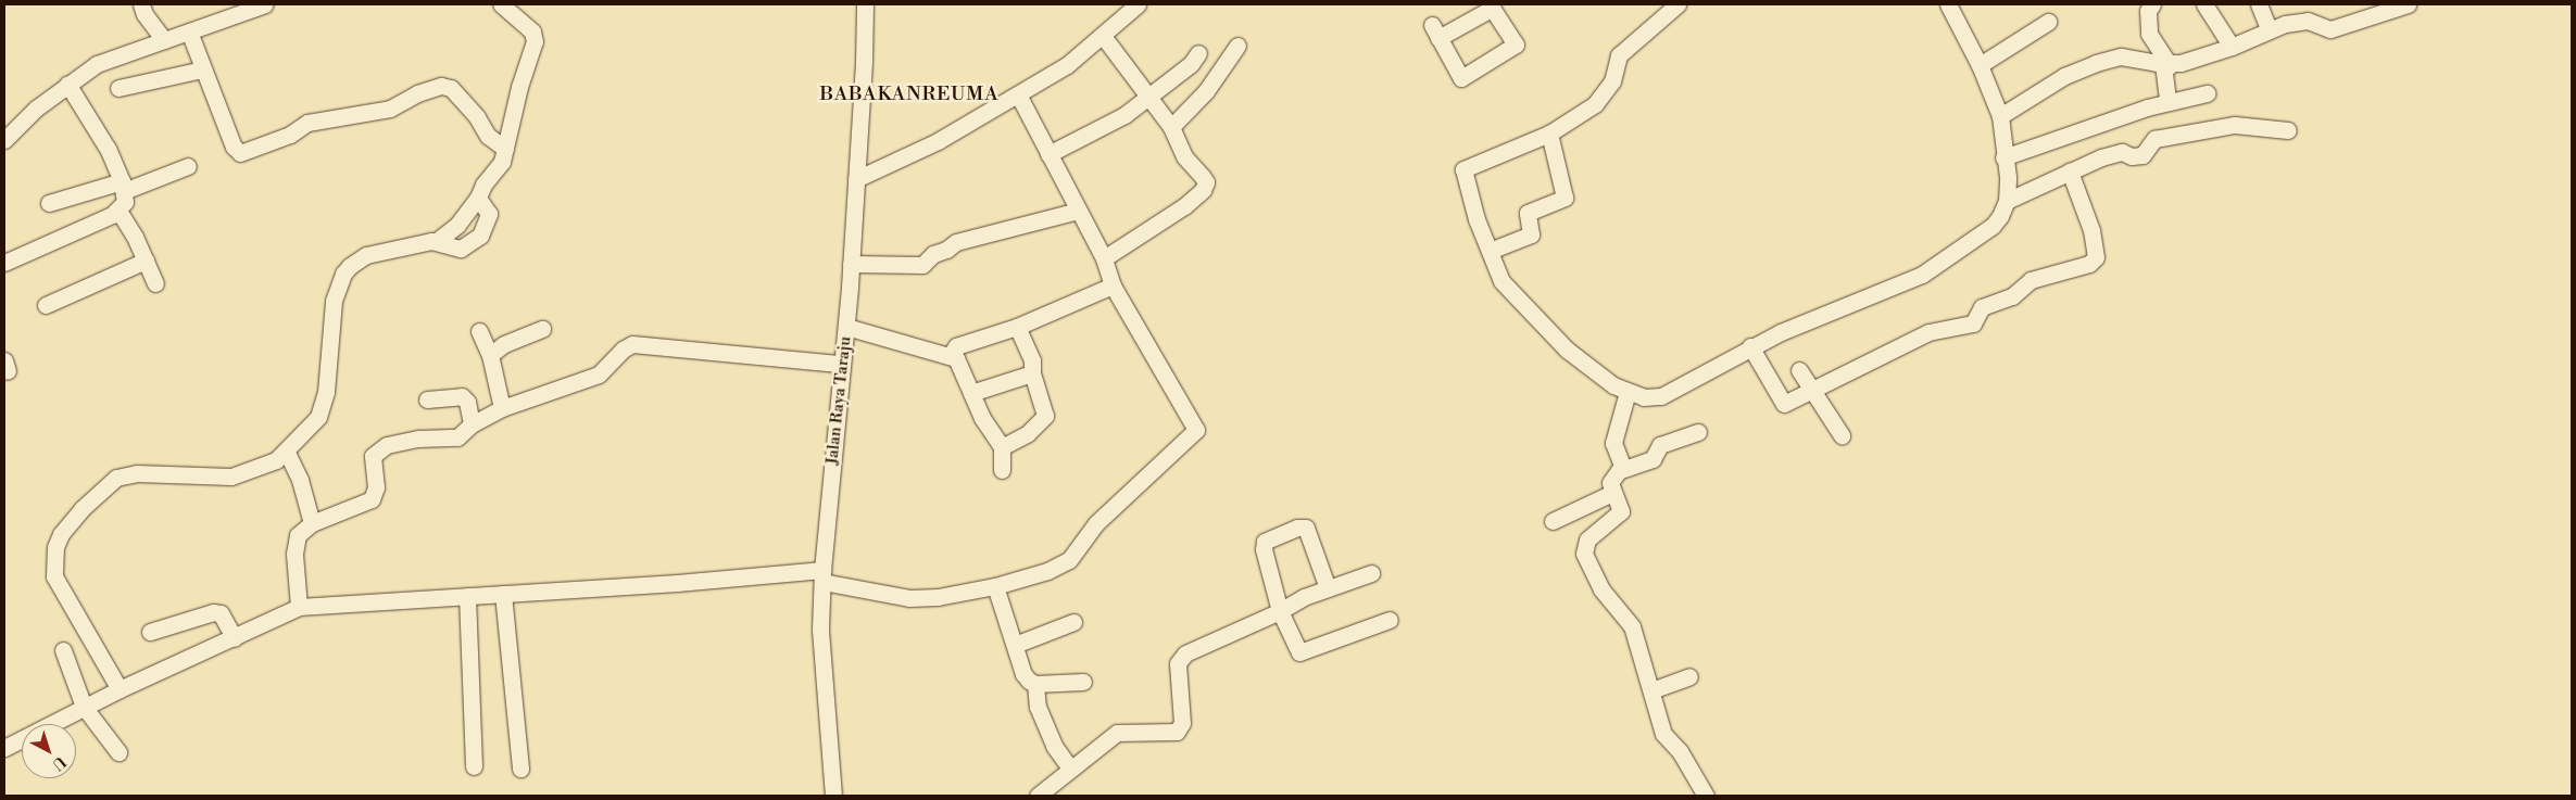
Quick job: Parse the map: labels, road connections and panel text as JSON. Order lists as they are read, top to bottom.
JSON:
{
  "streets": {
    "street": ["Jalan Raya Taraju"]
  },
  "districts": ["BABAKANREUMA"],
  "north": "bottom right"
}
